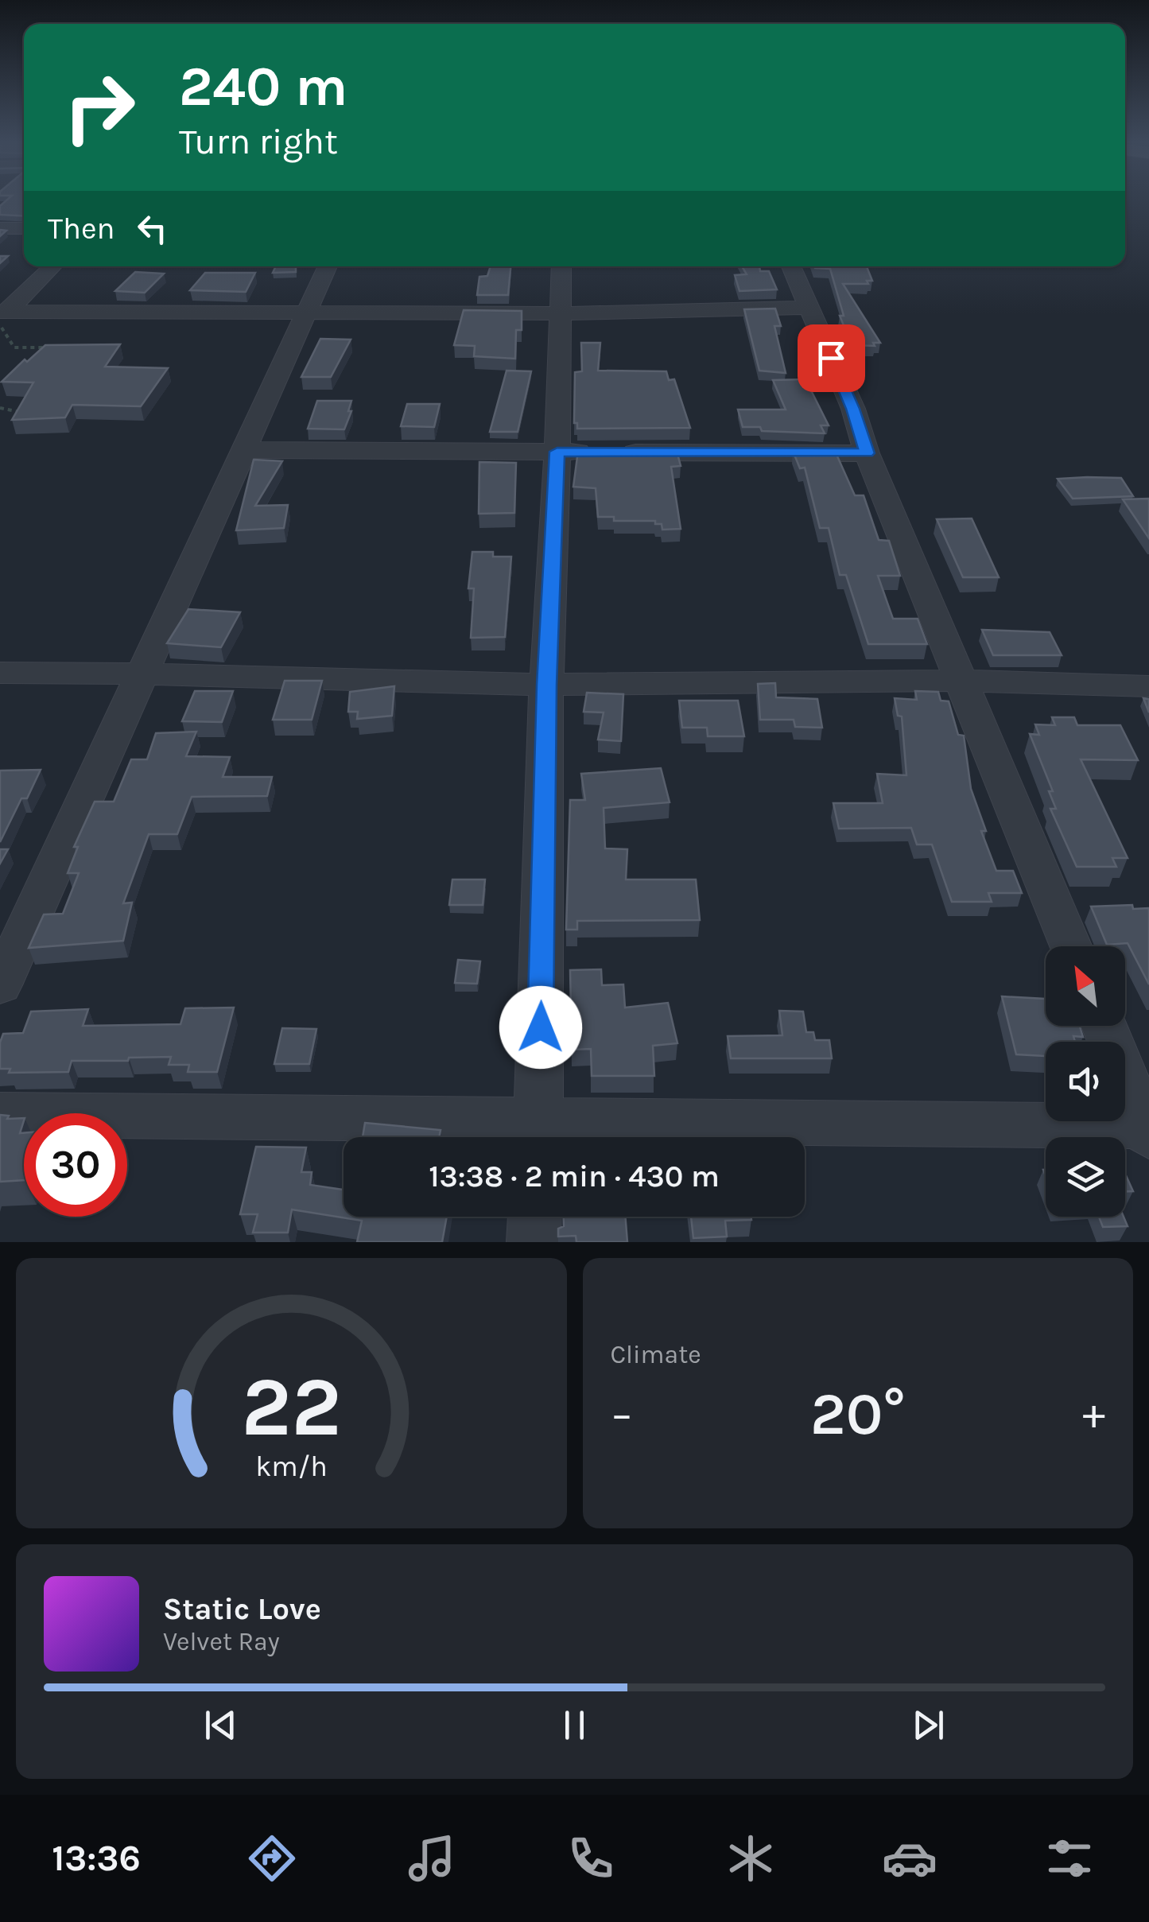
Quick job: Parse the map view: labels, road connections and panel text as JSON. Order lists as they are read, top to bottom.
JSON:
{
  "north": "top left",
  "page": {
    "turn": ["240 m", "Turn right"],
    "then": "Then",
    "limit": "30",
    "trip": "13:38 · 2 min · 430 m",
    "tile": "Climate",
    "heat": ["−", "20°", "+"],
    "song": ["Static Love", "Velvet Ray"],
    "tabs": "13:36",
    "gauge": ["22", "km/h"]
  }
}
